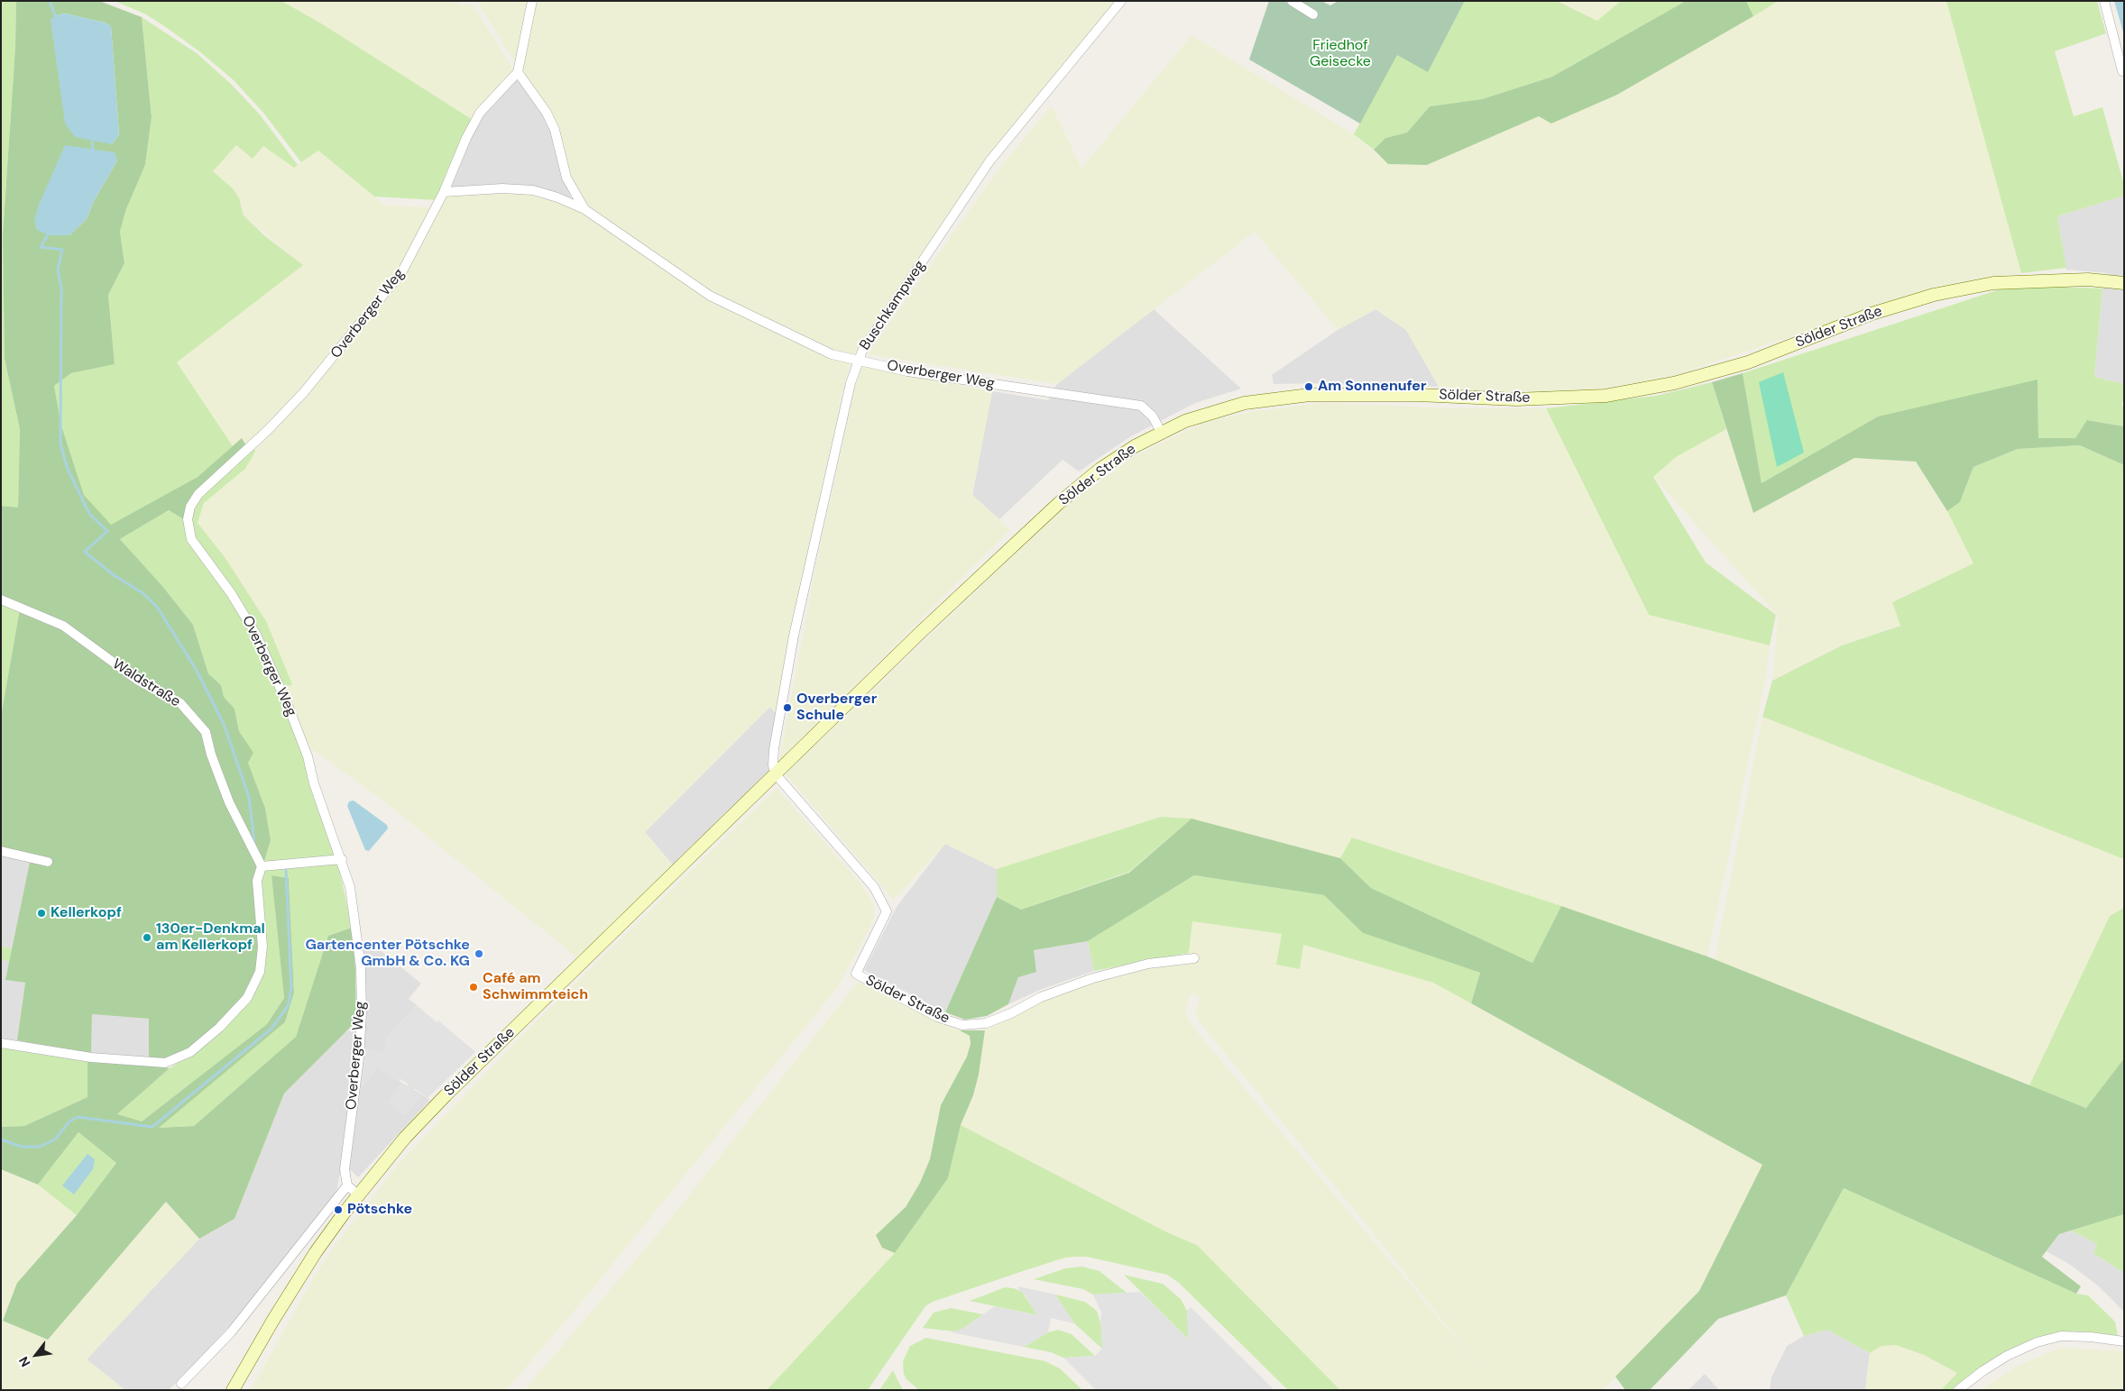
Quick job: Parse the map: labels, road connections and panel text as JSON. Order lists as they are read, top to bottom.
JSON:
{
  "streets": {
    "main road": ["Sölder Straße"],
    "street": ["Buschkampweg", "Overberger Weg", "Waldstraße"]
  },
  "crossings": [
    ["Buschkampweg", "Overberger Weg"],
    ["Buschkampweg", "Sölder Straße"],
    ["Overberger Weg", "Sölder Straße"]
  ],
  "parks": ["Friedhof Geisecke"],
  "places": [
    "Am Sonnenufer",
    "Overberger Schule",
    "Kellerkopf",
    "130er-Denkmal am Kellerkopf",
    "Gartencenter Pötschke GmbH & Co. KG",
    "Café am Schwimmteich",
    "Pötschke"
  ],
  "north": "bottom left"
}
